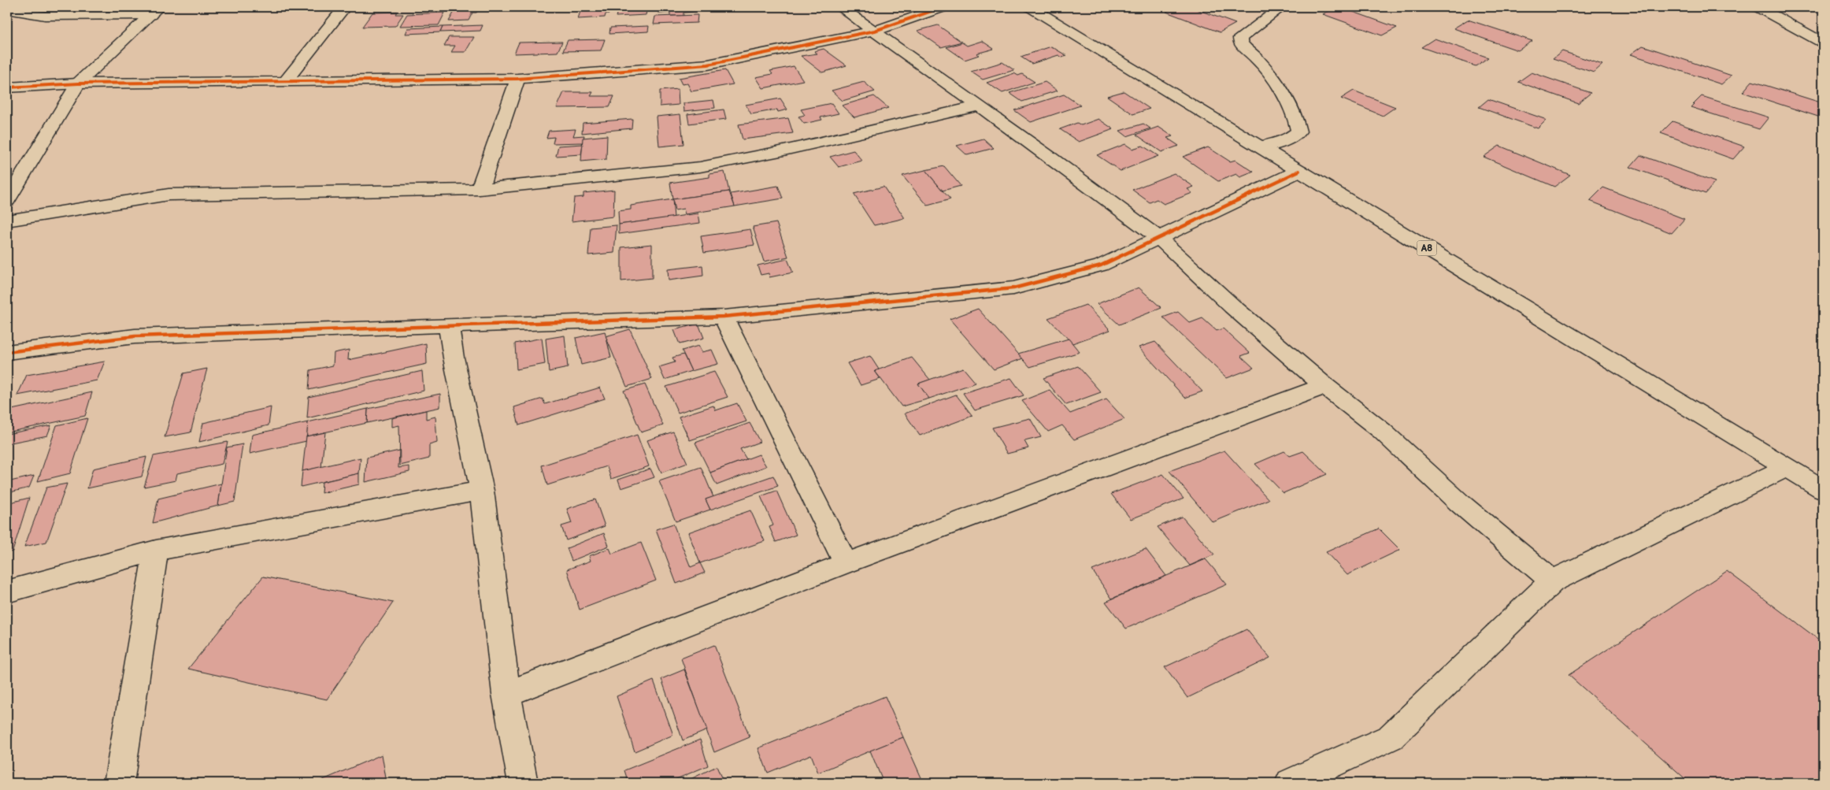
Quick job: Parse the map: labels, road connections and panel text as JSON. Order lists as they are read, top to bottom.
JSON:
{
  "streets": {
    "street": ["A8"]
  }
}
